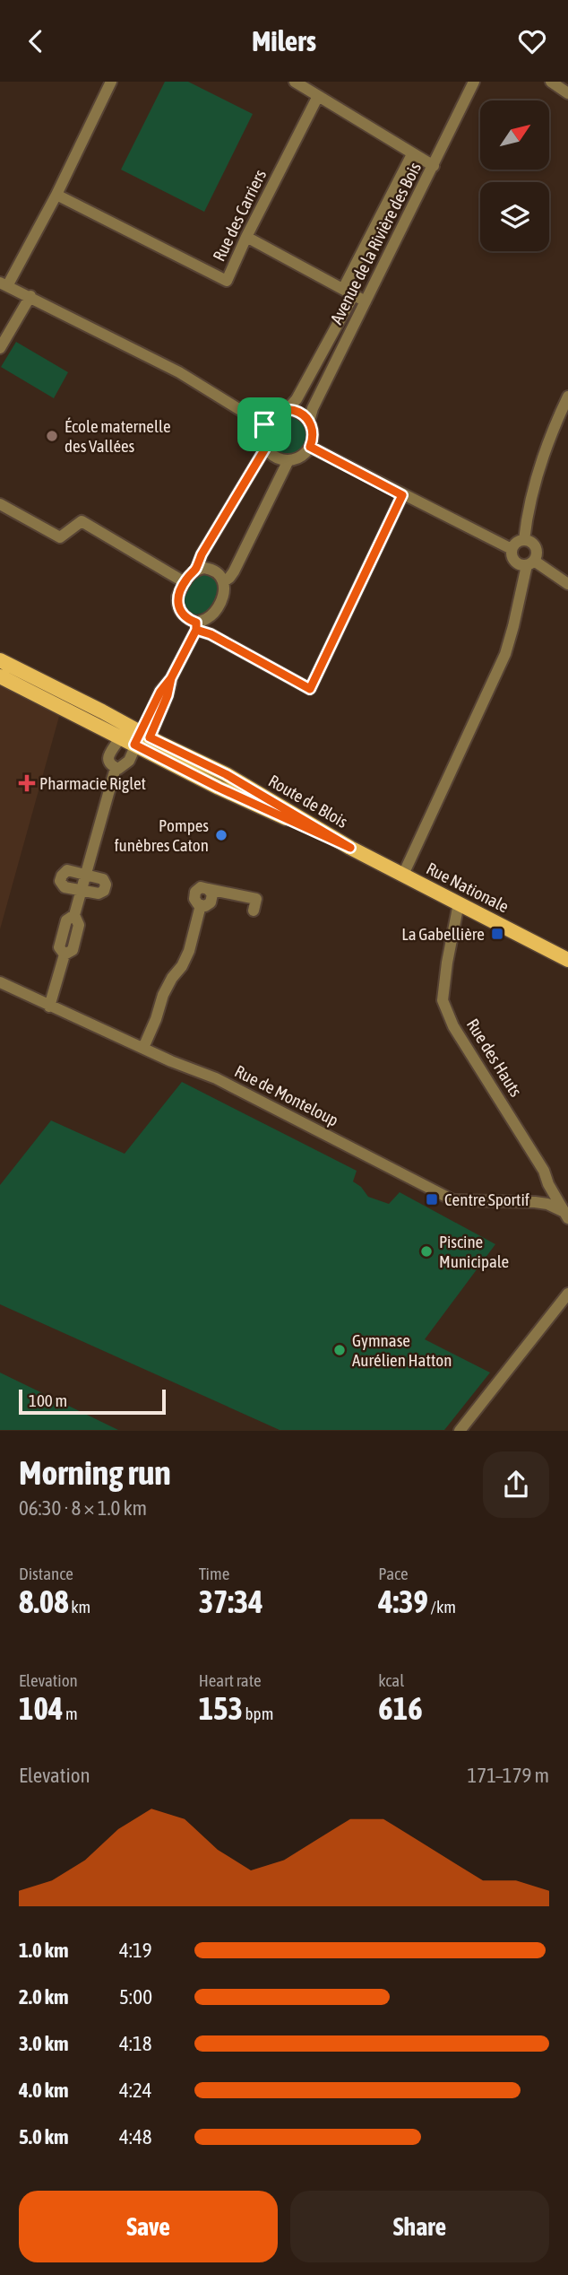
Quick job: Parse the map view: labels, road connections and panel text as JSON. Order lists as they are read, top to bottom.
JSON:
{
  "streets": {
    "main road": ["Route de Blois", "Rue Nationale"],
    "street": [
      "Rue des Carriers",
      "Avenue de la Rivière des Bois",
      "Rue des Hauts",
      "Rue de Monteloup"
    ]
  },
  "crossings": [
    ["Route de Blois", "Rue Nationale"],
    ["Rue Nationale", "Rue des Hauts"],
    ["Rue des Hauts", "Rue de Monteloup"]
  ],
  "places": {
    "other": [
      "École maternelle des Vallées",
      "Pompes funèbres Caton",
      "Piscine Municipale",
      "Gymnase Aurélien Hatton"
    ],
    "health": ["Pharmacie Riglet"],
    "transit": ["La Gabellière", "Centre Sportif"]
  },
  "scale_bar": "100 m",
  "north": "top right",
  "page": {
    "header": "Milers",
    "scale": "100 m",
    "heading": ["Morning run", "06:30 · 8 × 1.0 km"],
    "stats": [
      ["Distance", "8.08 km"],
      ["Time", "37:34"],
      ["Pace", "4:39 /km"],
      ["Elevation", "104 m"],
      ["Heart rate", "153 bpm"],
      ["kcal", "616"]
    ],
    "chart": ["Elevation", "171–179 m"],
    "list": [
      {
        "name": "1.0 km",
        "note": "4:19"
      },
      {
        "name": "2.0 km",
        "note": "5:00"
      },
      {
        "name": "3.0 km",
        "note": "4:18"
      },
      {
        "name": "4.0 km",
        "note": "4:24"
      },
      {
        "name": "5.0 km",
        "note": "4:48"
      }
    ],
    "buttons": ["Save", "Share"]
  }
}
